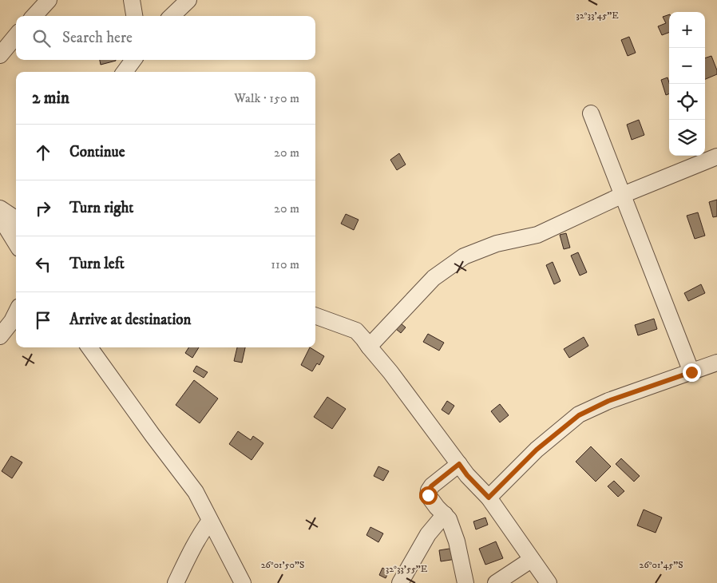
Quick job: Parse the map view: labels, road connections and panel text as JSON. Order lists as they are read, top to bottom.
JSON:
{
  "page": {
    "map_buttons": ["+", "−"],
    "search": "Search here",
    "heading": ["2 min", "Walk · 150 m"],
    "list": [
      ["Continue", "20 m"],
      ["Turn right", "20 m"],
      ["Turn left", "110 m"],
      "Arrive at destination"
    ]
  },
  "coordinates": [
    "32°33'45\"E",
    "26°01'50\"S",
    "26°01'45\"S",
    "32°33'55\"E"
  ]
}
